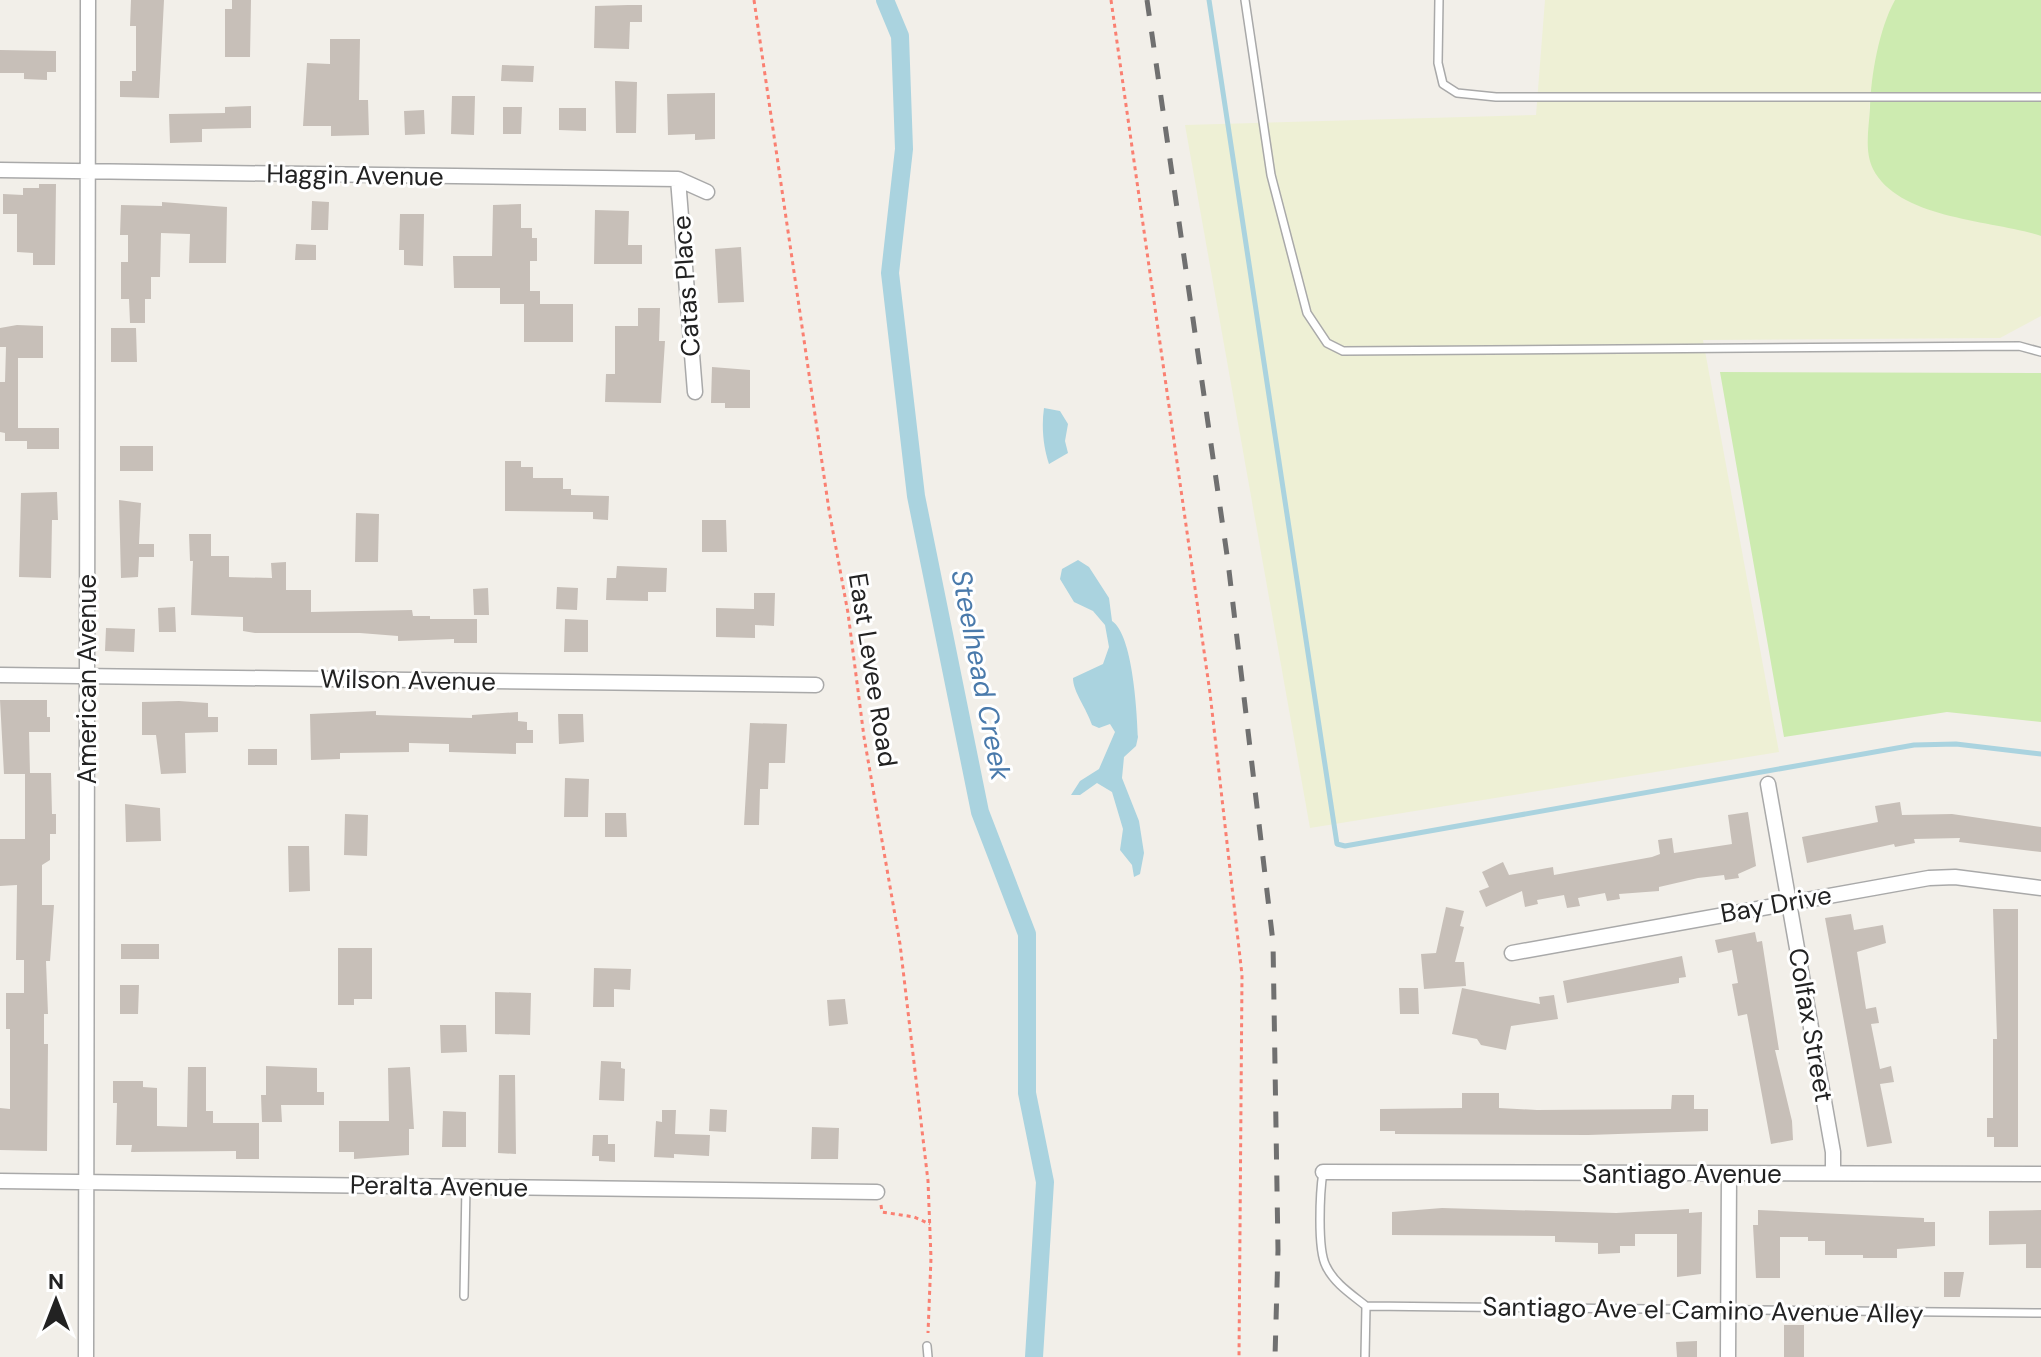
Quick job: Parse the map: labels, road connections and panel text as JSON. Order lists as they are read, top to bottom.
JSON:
{
  "streets": {
    "street": [
      "Haggin Avenue",
      "Catas Place",
      "American Avenue",
      "Wilson Avenue",
      "Bay Drive",
      "Colfax Street",
      "Santiago Avenue",
      "Peralta Avenue"
    ],
    "lane": ["Santiago Ave el Camino Avenue Alley"],
    "path": ["East Levee Road"]
  },
  "crossings": [
    ["Haggin Avenue", "Catas Place"],
    ["Haggin Avenue", "American Avenue"],
    ["American Avenue", "Wilson Avenue"],
    ["American Avenue", "Peralta Avenue"],
    ["Bay Drive", "Colfax Street"],
    ["Colfax Street", "Santiago Avenue"]
  ],
  "water": ["Steelhead Creek"],
  "north": "top"
}
